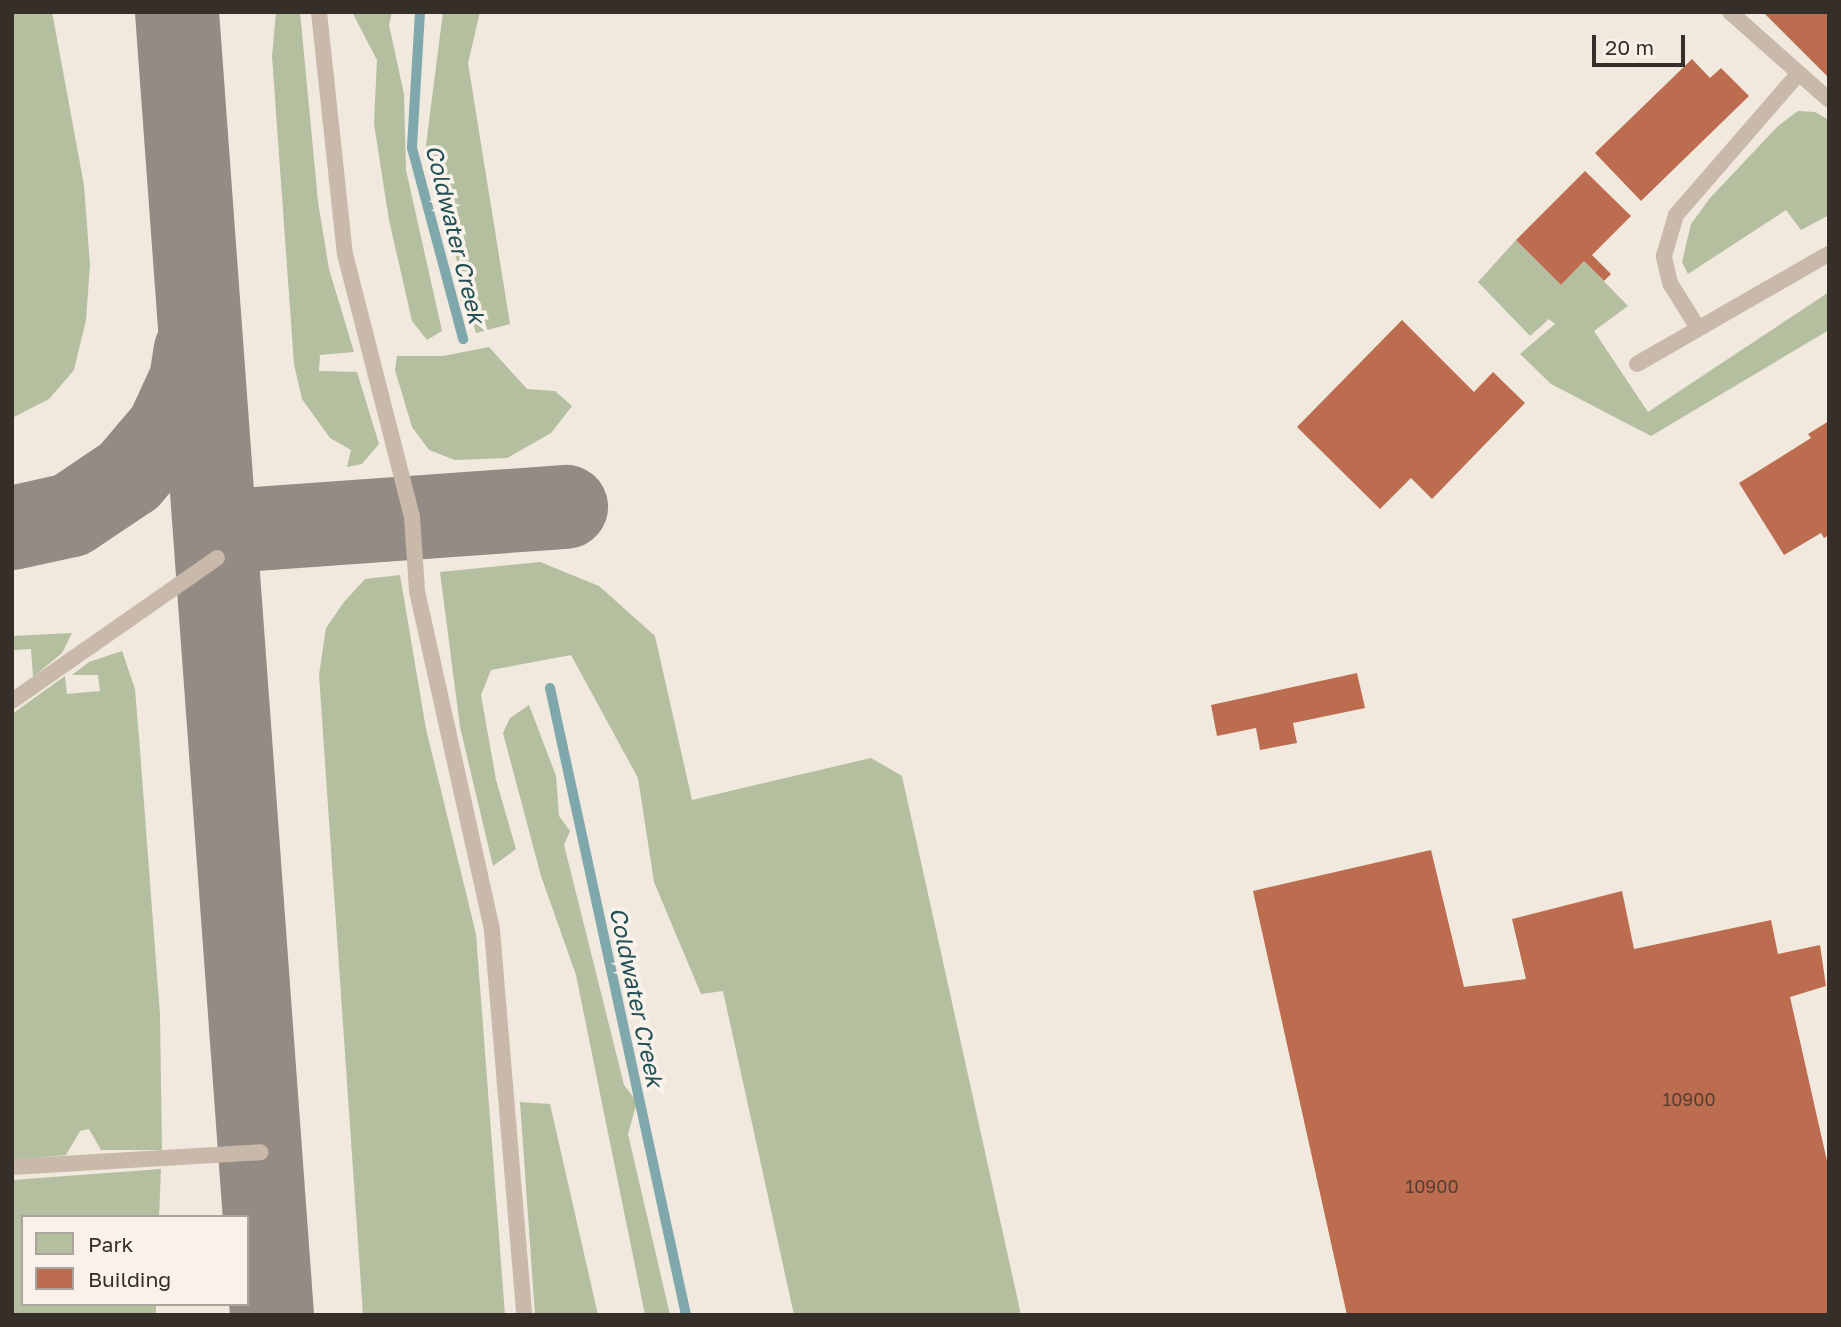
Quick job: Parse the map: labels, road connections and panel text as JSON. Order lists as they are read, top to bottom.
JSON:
{
  "water": ["Coldwater Creek"],
  "house_numbers": ["10900", "10900"],
  "legend": ["Park", "Building"],
  "scale_bar": "20 m"
}
